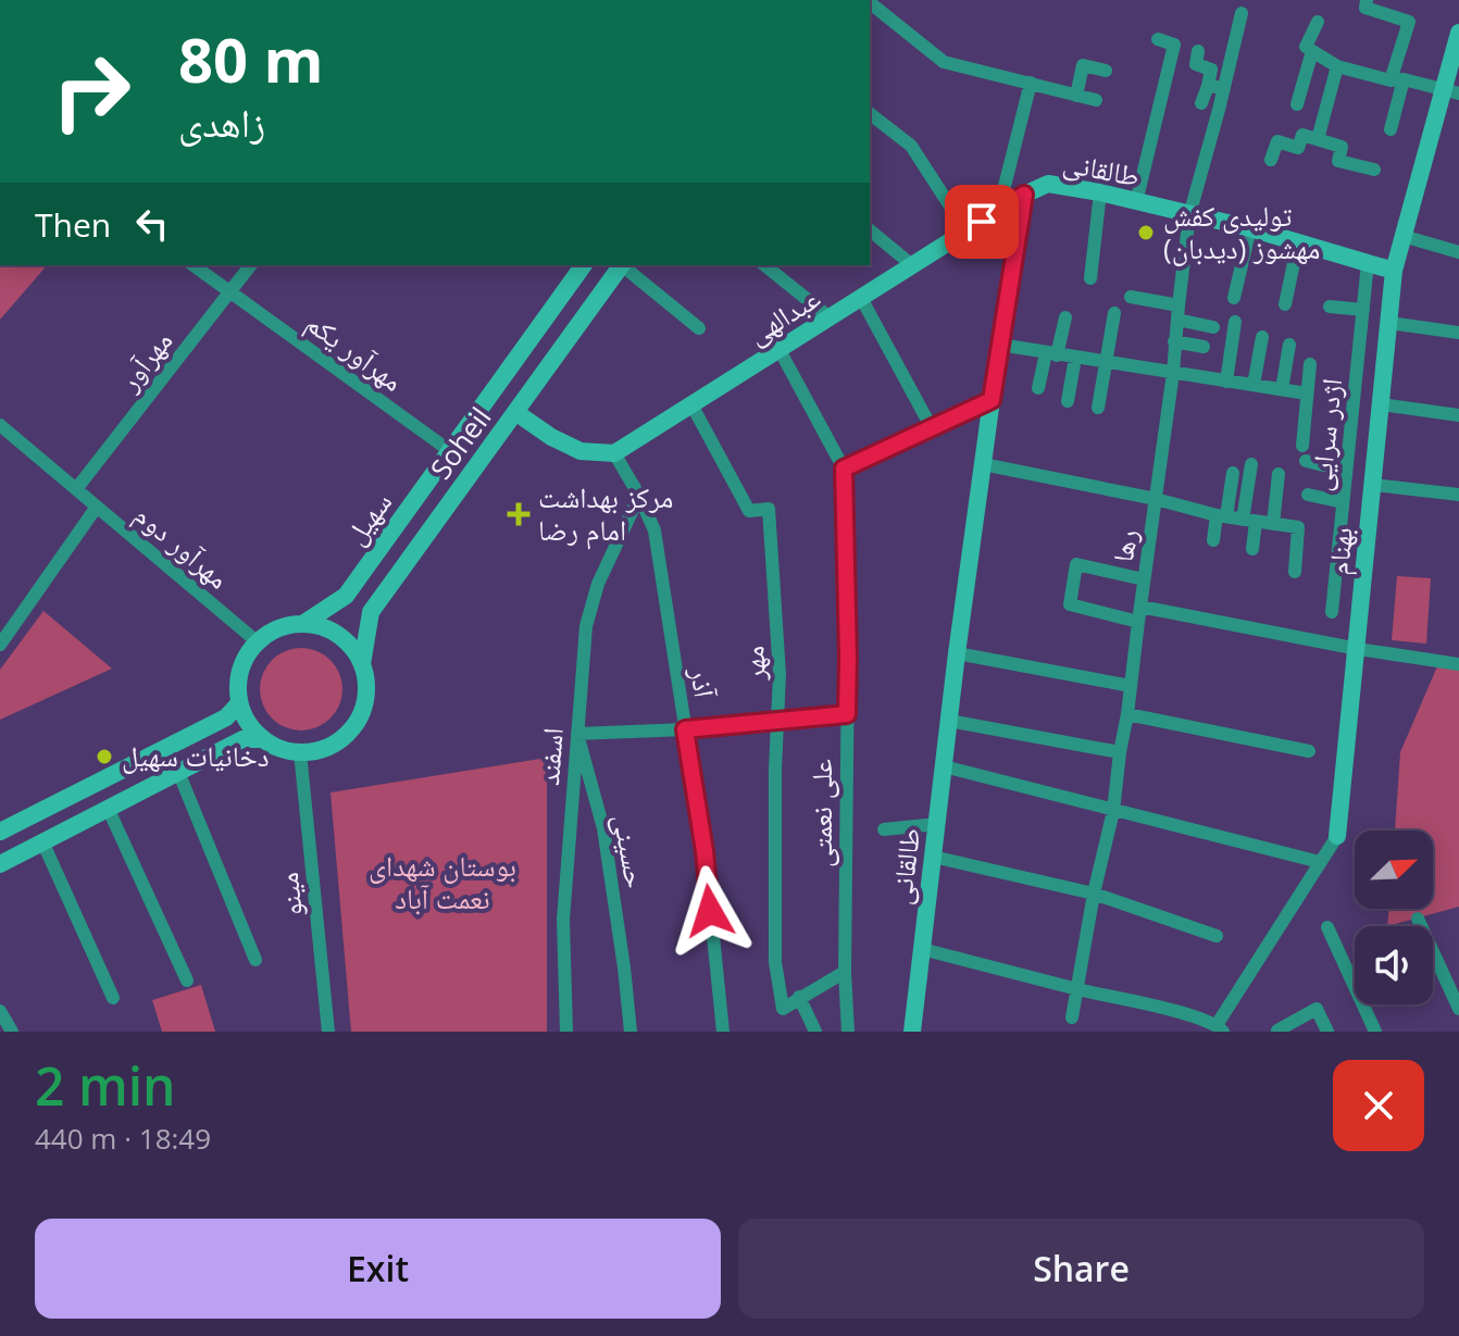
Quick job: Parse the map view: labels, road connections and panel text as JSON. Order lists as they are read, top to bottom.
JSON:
{
  "streets": {
    "street": [
      "طالقانی",
      "عبدالهی",
      "مهرآور یکم",
      "مهرآور",
      "اژدر سرایی",
      "Soheil",
      "سهیل",
      "رها",
      "مهرآور دوم",
      "بهنام",
      "مهر",
      "آذر",
      "اسفند",
      "علی نعمتی",
      "حسینی",
      "مینو"
    ]
  },
  "crossings": [
    ["طالقانی", "عبدالهی"],
    ["طالقانی", "اژدر سرایی"],
    ["طالقانی", "رها"],
    ["طالقانی", "بهنام"],
    ["عبدالهی", "مهر"],
    ["عبدالهی", "آذر"],
    ["عبدالهی", "علی نعمتی"],
    ["مهرآور یکم", "مهرآور"],
    ["مهرآور یکم", "سهیل"],
    ["مهرآور", "مهرآور دوم"],
    ["Soheil", "سهیل"],
    ["Soheil", "مهرآور دوم"],
    ["Soheil", "مینو"],
    ["سهیل", "مهرآور دوم"],
    ["سهیل", "مینو"],
    ["مهرآور دوم", "مینو"],
    ["آذر", "اسفند"],
    ["اسفند", "حسینی"]
  ],
  "parks": ["بوستان شهدای نعمت آباد"],
  "places": {
    "other": ["تولیدی کفش مهشوز (دیدبان)", "دخانیات سهیل"],
    "health": ["مرکز بهداشت امام رضا"]
  },
  "north": "top right",
  "page": {
    "turn": ["80 m", "زاهدی"],
    "then": "Then",
    "heading": ["2 min", "440 m · 18:49"],
    "buttons": ["Exit", "Share"]
  }
}
